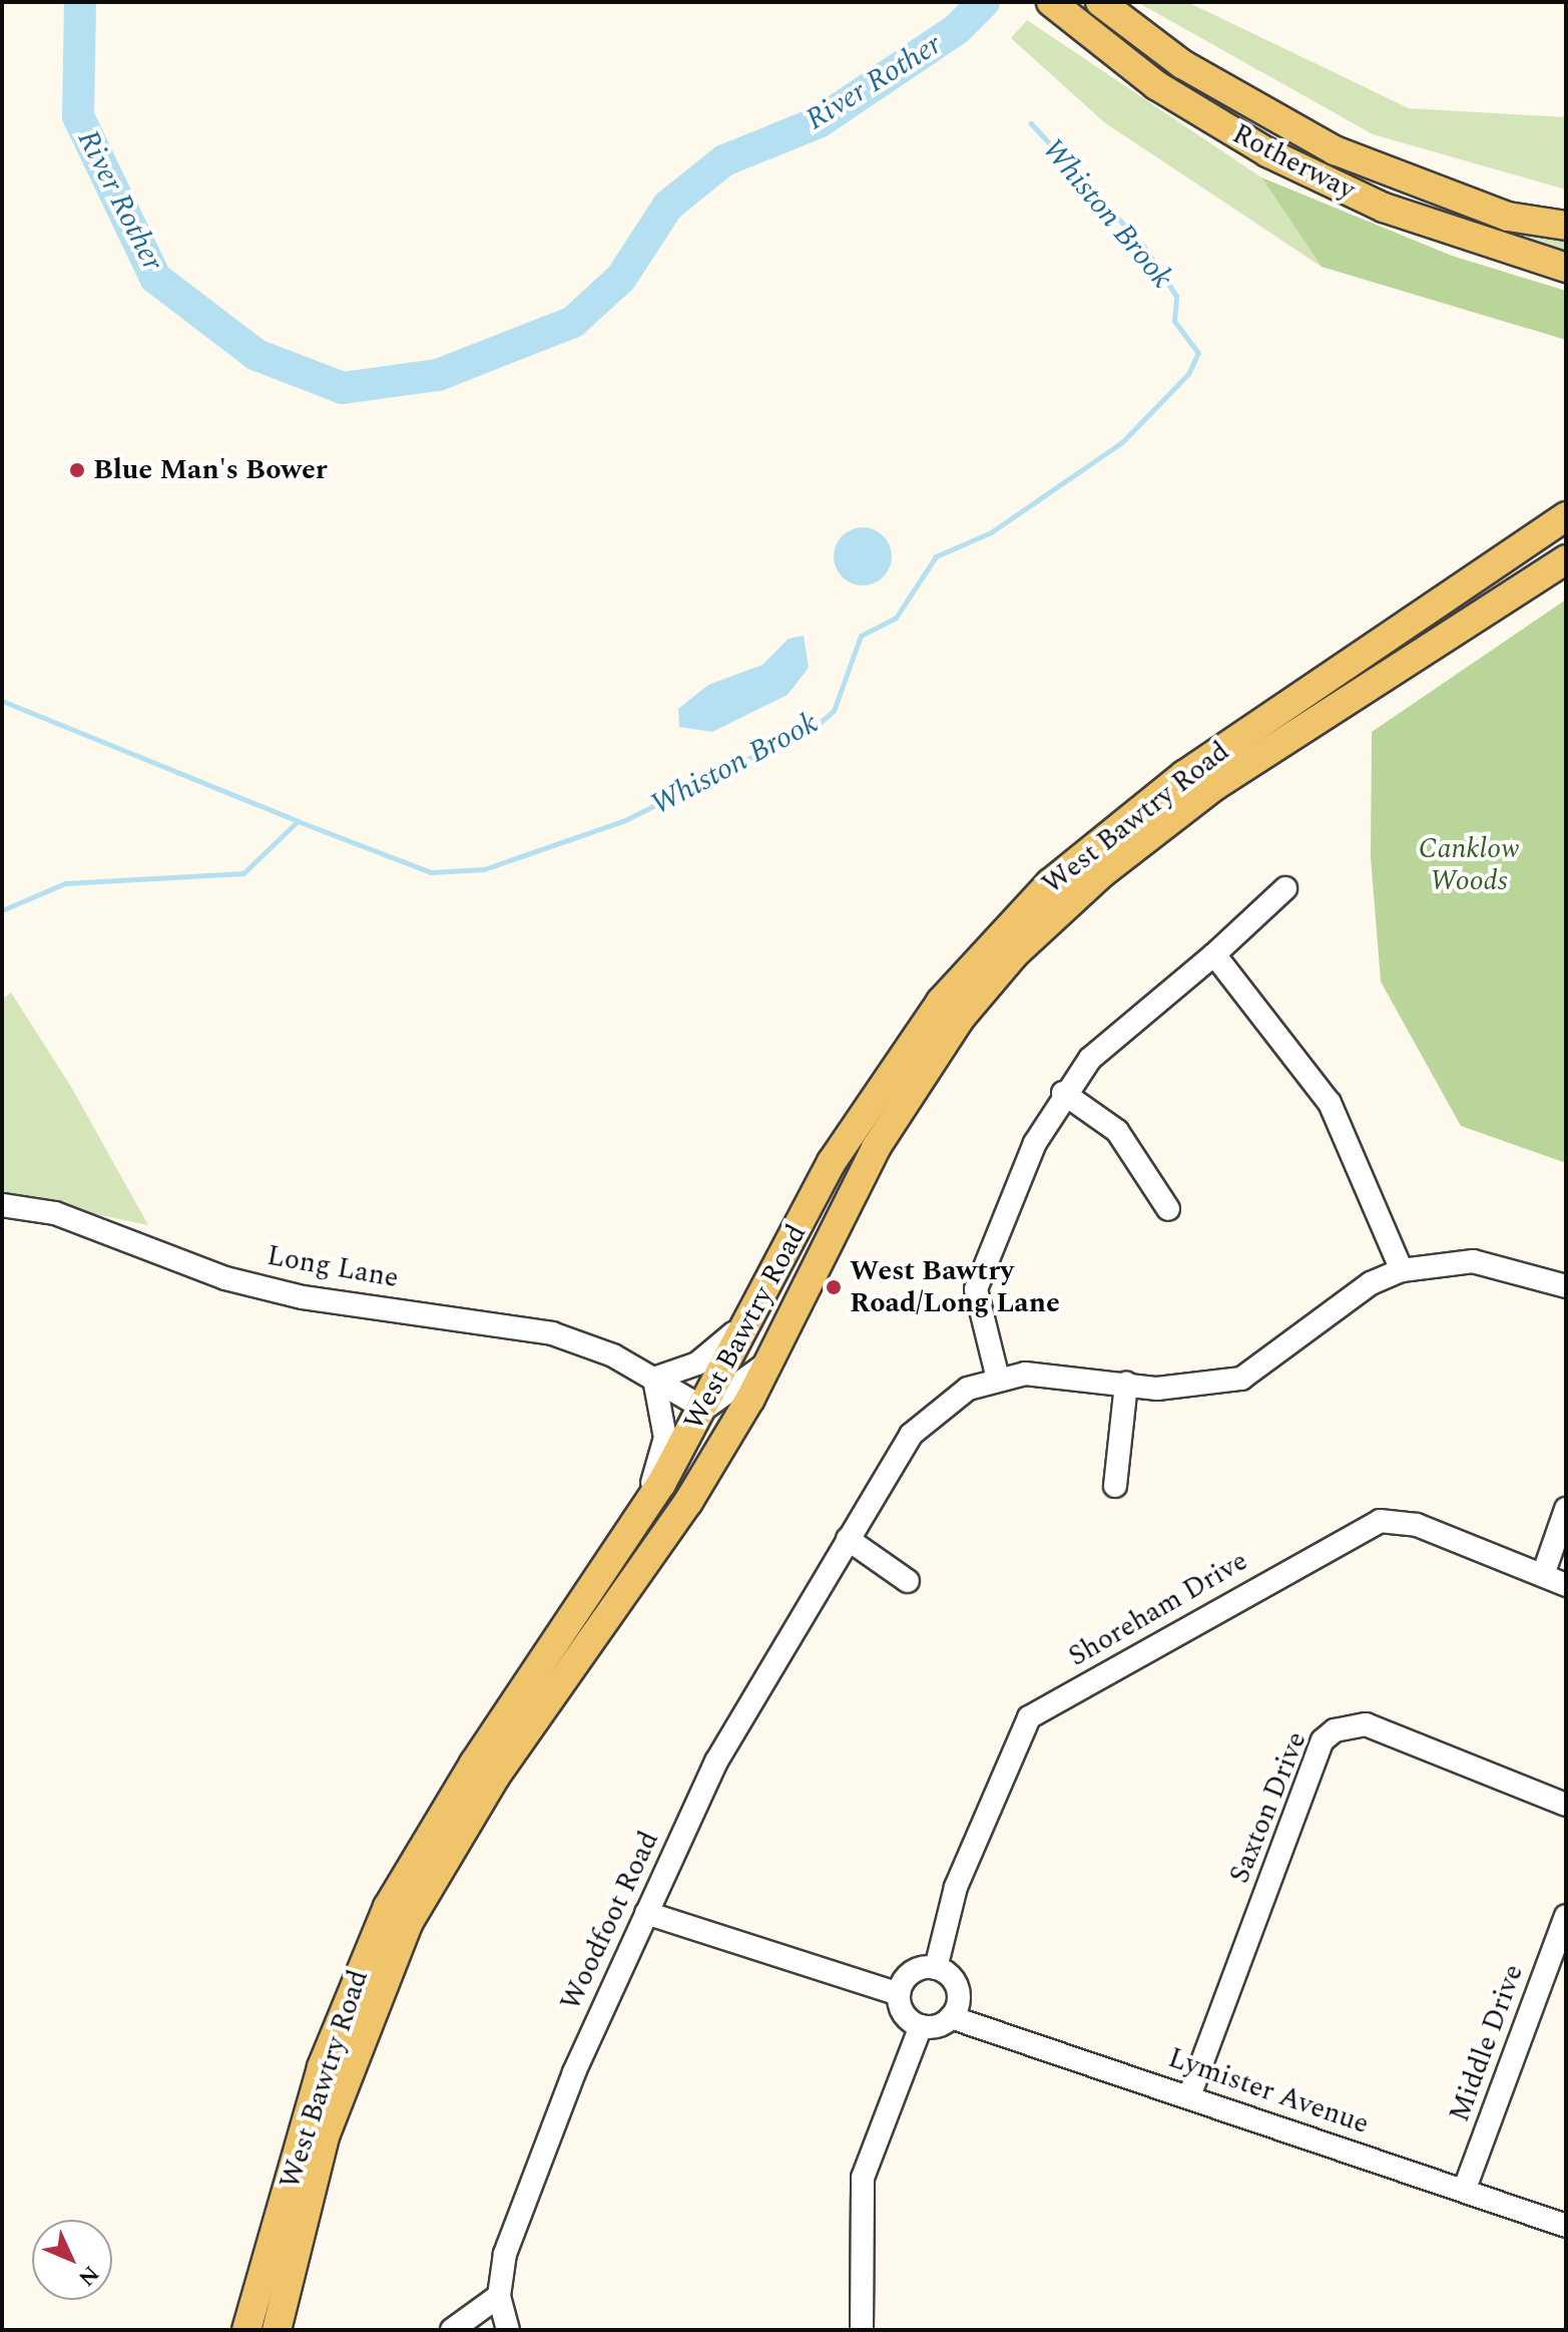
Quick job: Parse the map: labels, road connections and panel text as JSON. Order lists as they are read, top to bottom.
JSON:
{
  "streets": {
    "main road": ["Rotherway", "West Bawtry Road"],
    "street": [
      "Long Lane",
      "Shoreham Drive",
      "Saxton Drive",
      "Woodfoot Road",
      "Middle Drive",
      "Lymister Avenue"
    ]
  },
  "crossings": [
    ["West Bawtry Road", "Long Lane"],
    ["Shoreham Drive", "Lymister Avenue"],
    ["Saxton Drive", "Lymister Avenue"],
    ["Middle Drive", "Lymister Avenue"]
  ],
  "water": ["River Rother", "Whiston Brook"],
  "parks": ["Canklow Woods"],
  "places": ["Blue Man's Bower", "West Bawtry Road/Long Lane"],
  "north": "bottom right"
}
